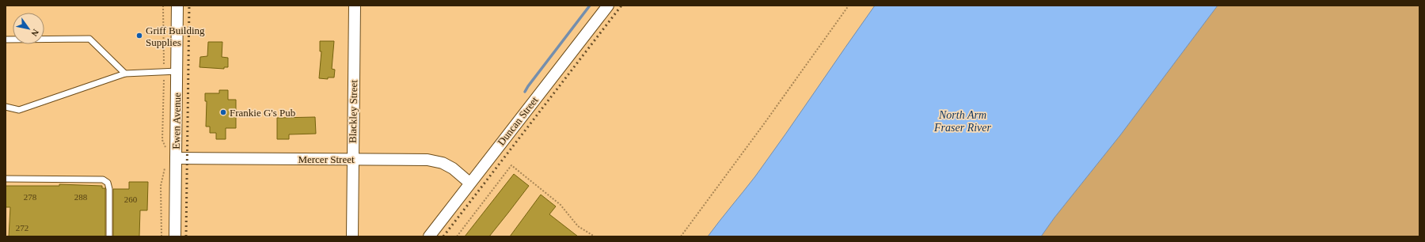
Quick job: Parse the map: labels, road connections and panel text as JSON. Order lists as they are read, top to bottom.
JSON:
{
  "streets": {
    "street": [
      "Blackley Street",
      "Ewen Avenue",
      "Duncan Street",
      "Mercer Street"
    ]
  },
  "crossings": [
    ["Blackley Street", "Mercer Street"],
    ["Ewen Avenue", "Mercer Street"],
    ["Duncan Street", "Mercer Street"]
  ],
  "water": ["North Arm Fraser River"],
  "places": ["Griff Building Supplies", "Frankie G's Pub"],
  "house_numbers": [
    "278",
    "288",
    "260",
    "272"
  ],
  "north": "bottom right"
}
